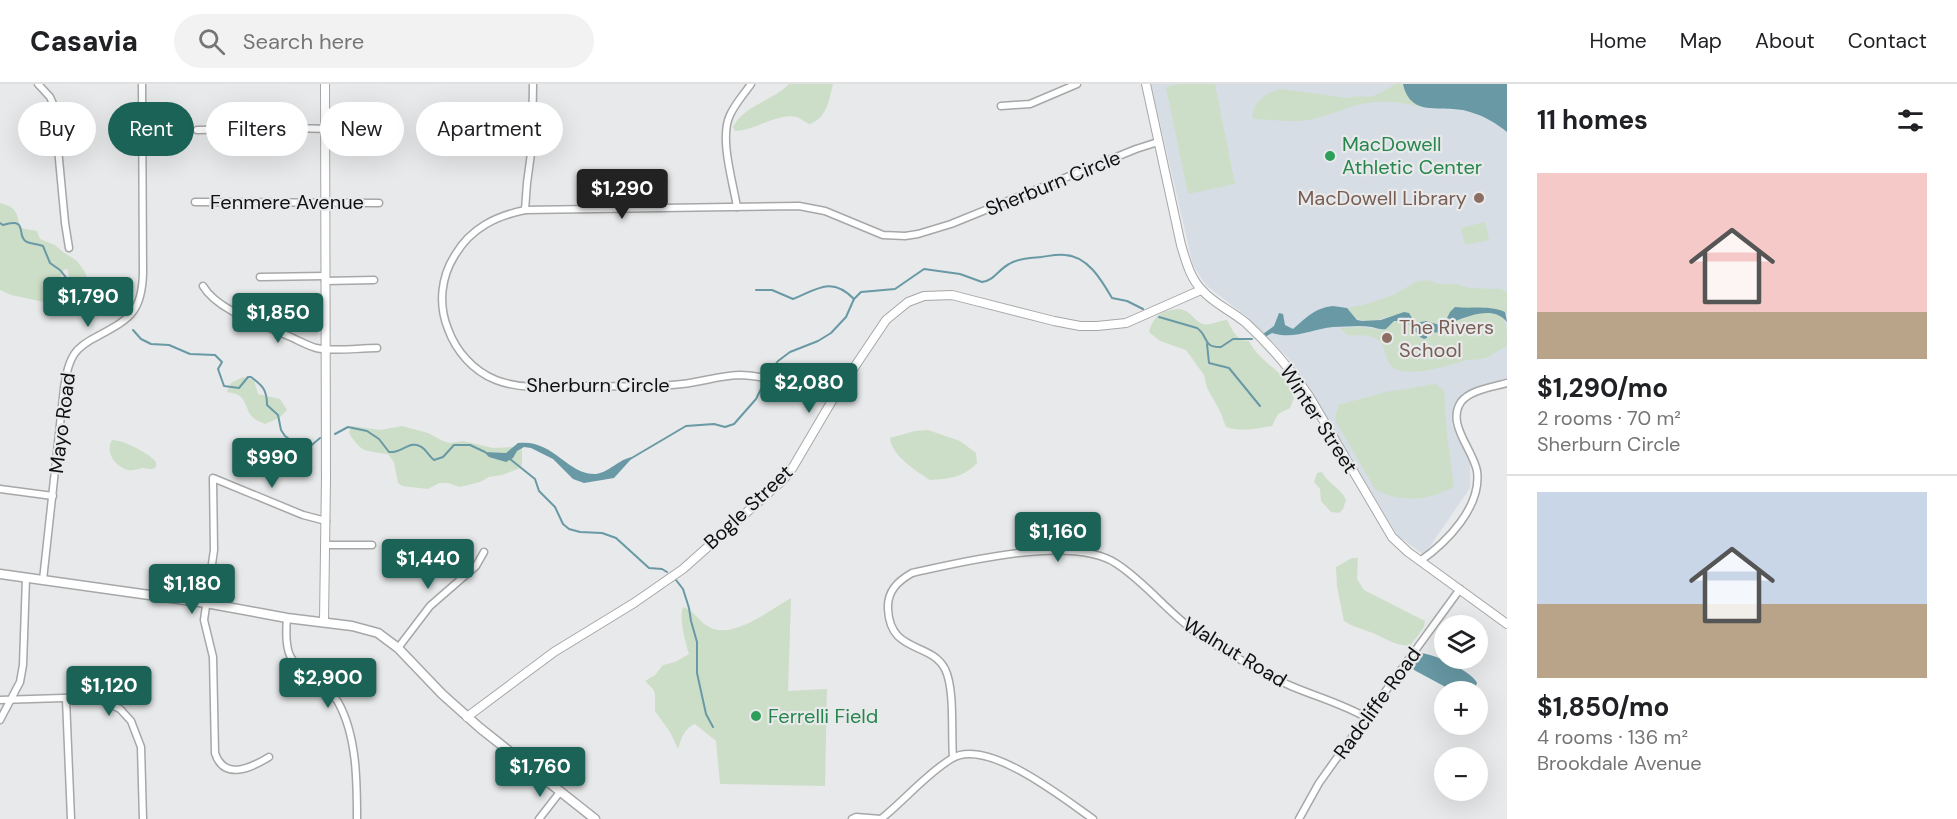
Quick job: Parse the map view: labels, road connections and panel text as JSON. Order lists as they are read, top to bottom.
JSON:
{
  "streets": {
    "street": [
      "Sherburn Circle",
      "Fenmere Avenue",
      "Winter Street",
      "Mayo Road",
      "Bogle Street",
      "Walnut Road",
      "Radcliffe Road"
    ]
  },
  "crossings": [
    ["Sherburn Circle", "Winter Street"],
    ["Sherburn Circle", "Bogle Street"],
    ["Winter Street", "Bogle Street"],
    ["Winter Street", "Radcliffe Road"],
    ["Walnut Road", "Radcliffe Road"]
  ],
  "places": [
    "MacDowell Athletic Center",
    "MacDowell Library",
    "The Rivers School",
    "Ferrelli Field"
  ],
  "page": {
    "header": "Casavia",
    "search": "Search here",
    "nav": [
      "Home",
      "Map",
      "About",
      "Contact"
    ],
    "heading": "11 homes",
    "chip": [
      "Buy",
      "Rent",
      "Filters",
      "New",
      "Apartment"
    ],
    "list": [
      {
        "name": "$1,290/mo",
        "note": "2 rooms · 70 m² · Sherburn Circle"
      },
      {
        "name": "$1,850/mo",
        "note": "4 rooms · 136 m² · Brookdale Avenue"
      }
    ],
    "price": [
      "$1,290",
      "$1,790",
      "$1,850",
      "$2,080",
      "$990",
      "$1,160",
      "$1,440",
      "$1,180",
      "$2,900",
      "$1,120",
      "$1,760"
    ],
    "map_buttons": ["+", "−"]
  }
}
